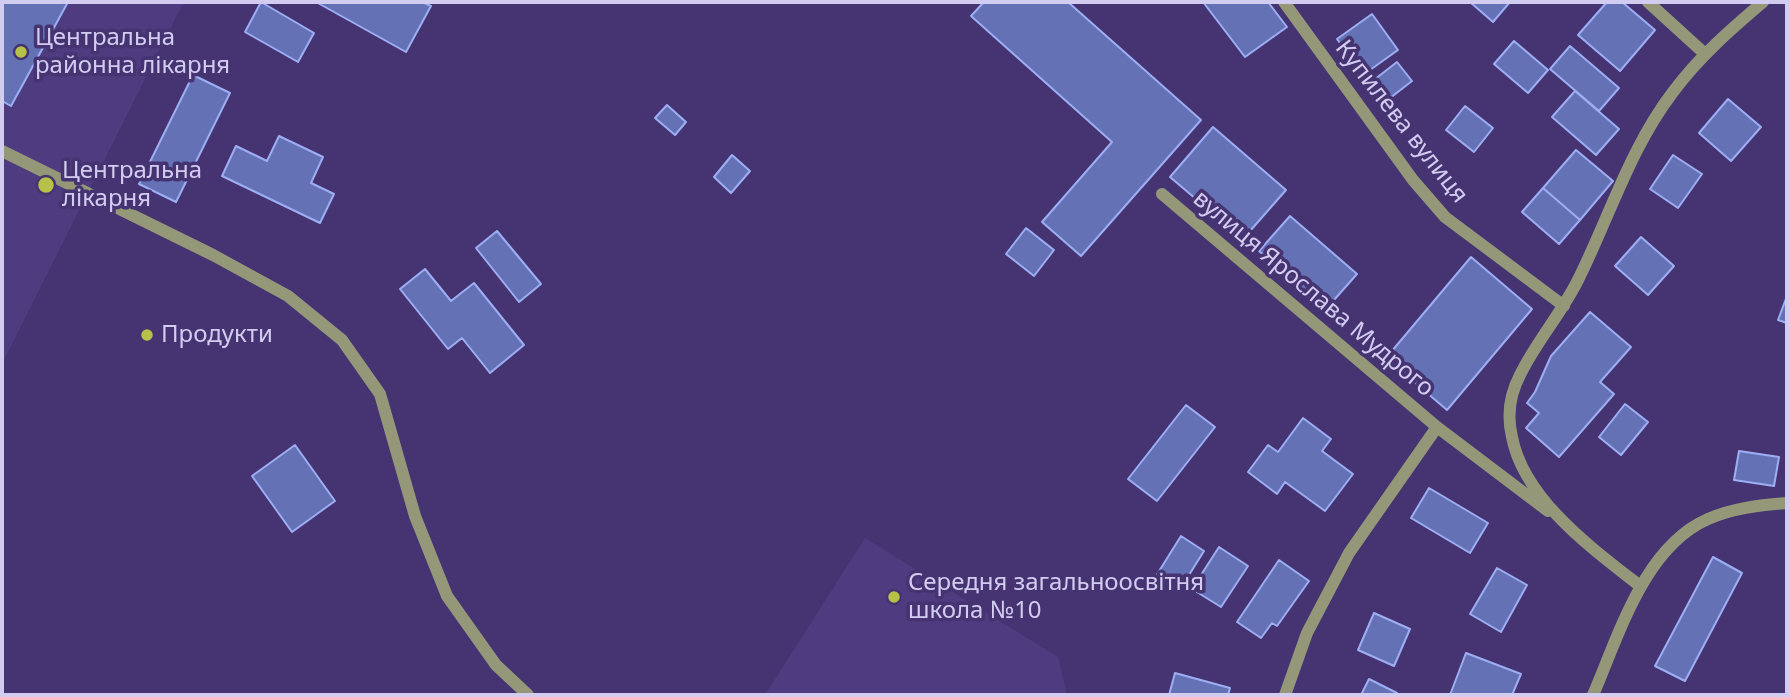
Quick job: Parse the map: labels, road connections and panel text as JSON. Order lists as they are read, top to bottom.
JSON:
{
  "streets": {
    "street": ["Купилева вулиця", "вулиця Ярослава Мудрого"]
  },
  "places": [
    "Центральна районна лікарня",
    "Центральна лікарня",
    "Продукти",
    "Середня загальноосвітня школа №10"
  ]
}
